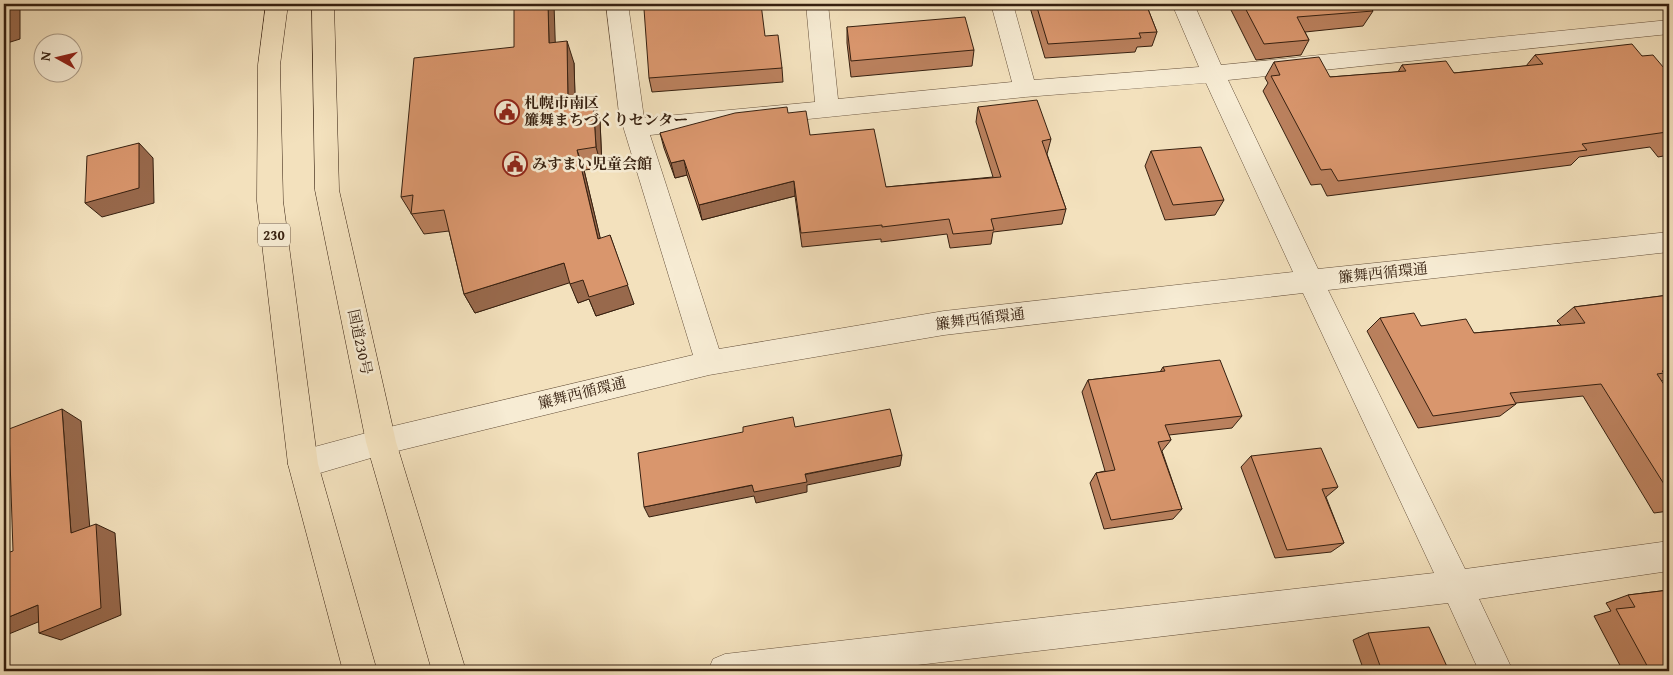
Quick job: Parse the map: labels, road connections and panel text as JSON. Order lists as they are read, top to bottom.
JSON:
{
  "streets": {
    "highway": ["230", "国道230号"],
    "street": ["簾舞西循環通"]
  },
  "crossings": [
    ["230", "簾舞西循環通"],
    ["簾舞西循環通", "国道230号"]
  ],
  "places": {
    "public building": ["札幌市南区 簾舞まちづくりセンター", "みすまい児童会館"]
  },
  "north": "left"
}
